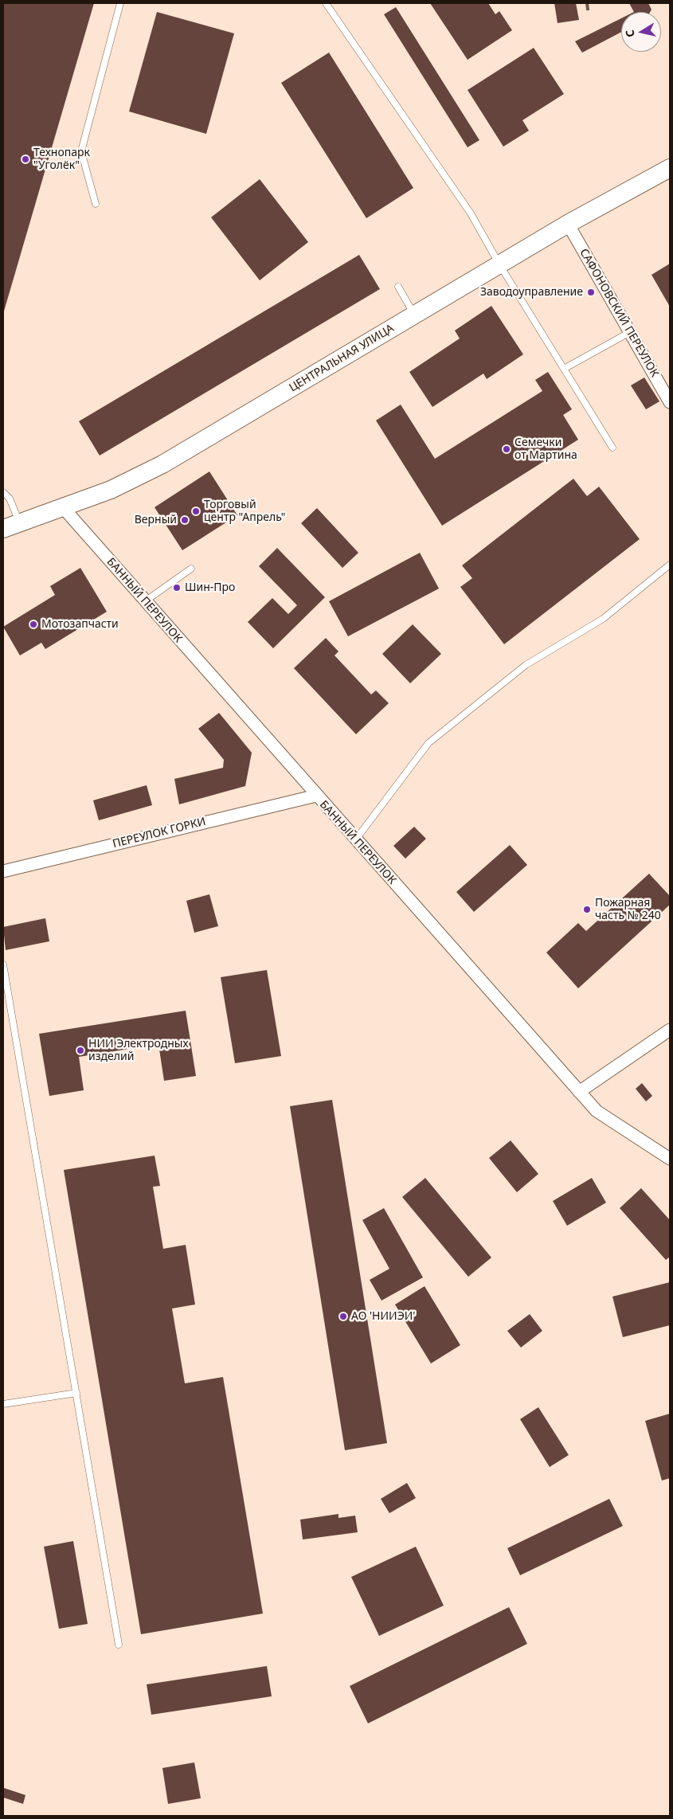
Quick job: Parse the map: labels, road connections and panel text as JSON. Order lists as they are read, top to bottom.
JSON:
{
  "streets": {
    "main road": ["ЦЕНТРАЛЬНАЯ УЛИЦА"],
    "street": ["САФОНОВСКИЙ ПЕРЕУЛОК", "БАННЫЙ ПЕРЕУЛОК", "ПЕРЕУЛОК ГОРКИ"]
  },
  "crossings": [
    ["САФОНОВСКИЙ ПЕРЕУЛОК", "ЦЕНТРАЛЬНАЯ УЛИЦА"],
    ["ЦЕНТРАЛЬНАЯ УЛИЦА", "БАННЫЙ ПЕРЕУЛОК"],
    ["БАННЫЙ ПЕРЕУЛОК", "ПЕРЕУЛОК ГОРКИ"]
  ],
  "places": [
    "Технопарк \"Уголёк\"",
    "Заводоуправление",
    "Семечки от Мартина",
    "Торговый центр \"Апрель\"",
    "Верный",
    "Шин-Про",
    "Мотозапчасти",
    "Пожарная часть № 240",
    "НИИ Электродных изделий",
    "АО 'НИИЭИ'"
  ],
  "north": "left"
}
